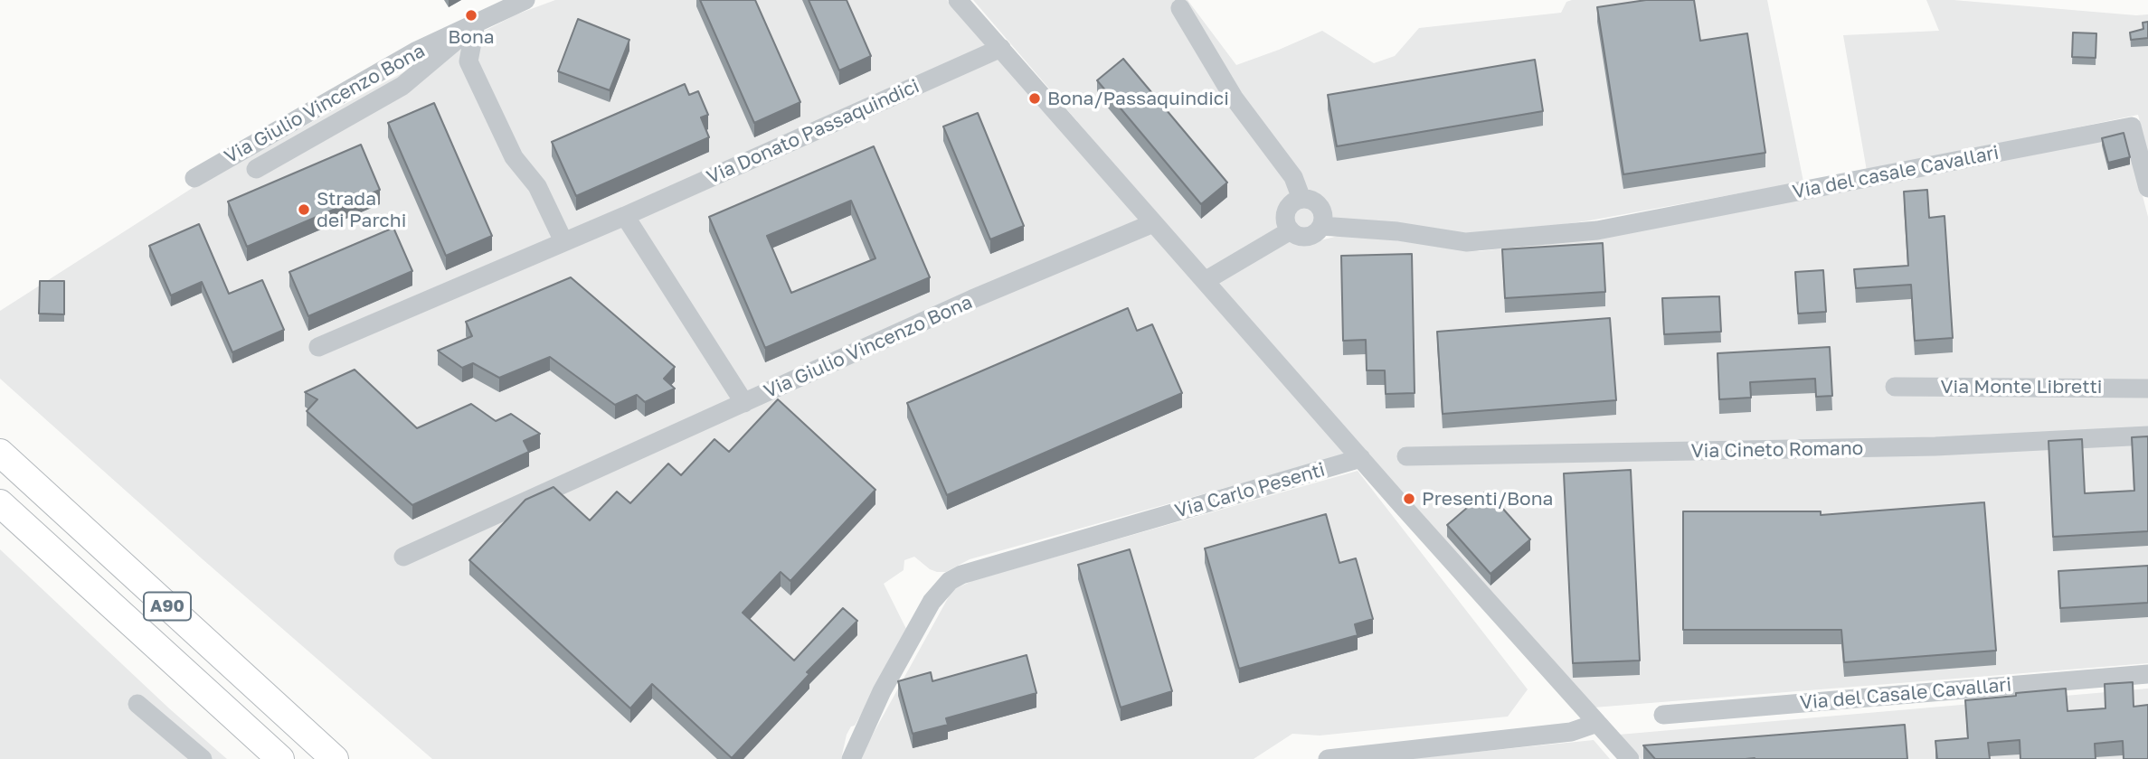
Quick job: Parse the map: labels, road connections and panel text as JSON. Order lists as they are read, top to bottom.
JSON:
{
  "streets": {
    "highway": ["A90"],
    "street": [
      "Via Giulio Vincenzo Bona",
      "Via Donato Passaquindici",
      "Via del casale Cavallari",
      "Via Monte Libretti",
      "Via Cineto Romano",
      "Via Carlo Pesenti",
      "Via del Casale Cavallari"
    ]
  },
  "crossings": [
    ["Via Giulio Vincenzo Bona", "Via Donato Passaquindici"]
  ],
  "places": [
    "Bona",
    "Bona/Passaquindici",
    "Strada dei Parchi",
    "Presenti/Bona"
  ]
}
